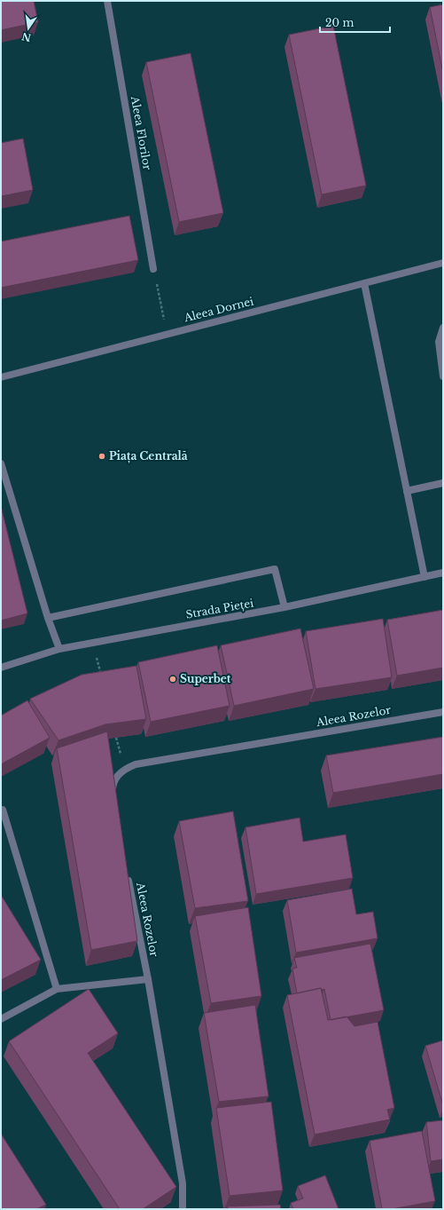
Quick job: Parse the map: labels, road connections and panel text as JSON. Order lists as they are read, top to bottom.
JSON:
{
  "streets": {
    "street": [
      "Aleea Florilor",
      "Aleea Dornei",
      "Strada Pieței",
      "Aleea Rozelor"
    ]
  },
  "places": ["Piața Centrală", "Superbet"],
  "scale_bar": "20 m",
  "north": "bottom"
}
